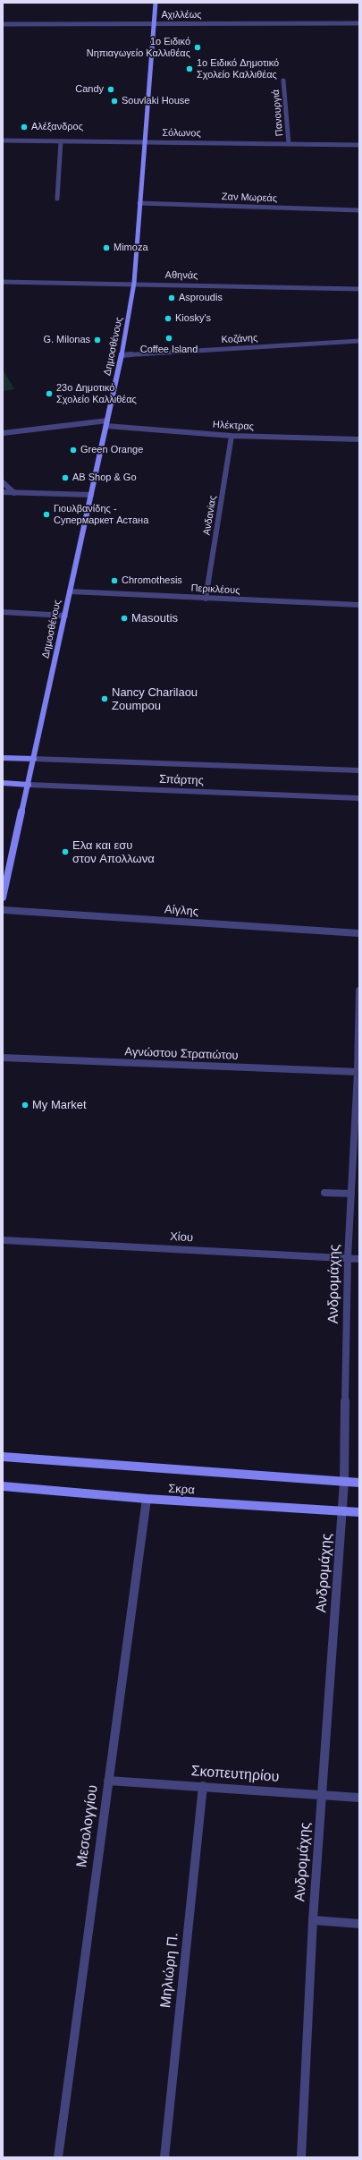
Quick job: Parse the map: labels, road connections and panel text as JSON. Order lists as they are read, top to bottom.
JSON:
{
  "streets": {
    "street": [
      "Αχιλλέως",
      "Πανουργιά",
      "Σόλωνος",
      "Ζαν Μωρεάς",
      "Αθηνάς",
      "Κοζάνης",
      "Δημοσθένους",
      "Ηλέκτρας",
      "Ανδανiας",
      "Περικλέους",
      "Σπάρτης",
      "Αίγλης",
      "Αγνώστου Στρατιώτου",
      "Χίου",
      "Ανδρομάχης",
      "Σκρα",
      "Σκοπευτηρίου",
      "Μεσολογγίου",
      "Μηλιώρη Π."
    ]
  },
  "crossings": [
    ["Αχιλλέως", "Δημοσθένους"],
    ["Πανουργιά", "Σόλωνος"],
    ["Σόλωνος", "Δημοσθένους"],
    ["Ζαν Μωρεάς", "Δημοσθένους"],
    ["Αθηνάς", "Δημοσθένους"],
    ["Κοζάνης", "Δημοσθένους"],
    ["Δημοσθένους", "Ηλέκτρας"],
    ["Δημοσθένους", "Περικλέους"],
    ["Δημοσθένους", "Σπάρτης"],
    ["Ηλέκτρας", "Ανδανiας"],
    ["Ανδανiας", "Περικλέους"],
    ["Αγνώστου Στρατιώτου", "Ανδρομάχης"],
    ["Χίου", "Ανδρομάχης"],
    ["Ανδρομάχης", "Σκρα"],
    ["Ανδρομάχης", "Σκοπευτηρίου"],
    ["Σκρα", "Μεσολογγίου"],
    ["Σκοπευτηρίου", "Μεσολογγίου"],
    ["Σκοπευτηρίου", "Μηλιώρη Π."]
  ],
  "places": [
    "1ο Ειδικό Νηπιαγωγείο Καλλιθέας",
    "1ο Ειδικό Δημοτικό Σχολείο Καλλιθέας",
    "Candy",
    "Souvlaki House",
    "Αλέξανδρος",
    "Mimoza",
    "Asproudis",
    "Kiosky's",
    "Coffee Island",
    "G. Milonas",
    "23ο Δημοτικό Σχολείο Καλλιθέας",
    "Green Orange",
    "AB Shop & Go",
    "Γιουλβανίδης - Супермаркет Астана",
    "Chromothesis",
    "Masoutis",
    "Nancy Charilaou Zoumpou",
    "Ελα και εσυ στον Απολλωνα",
    "My Market"
  ]
}
